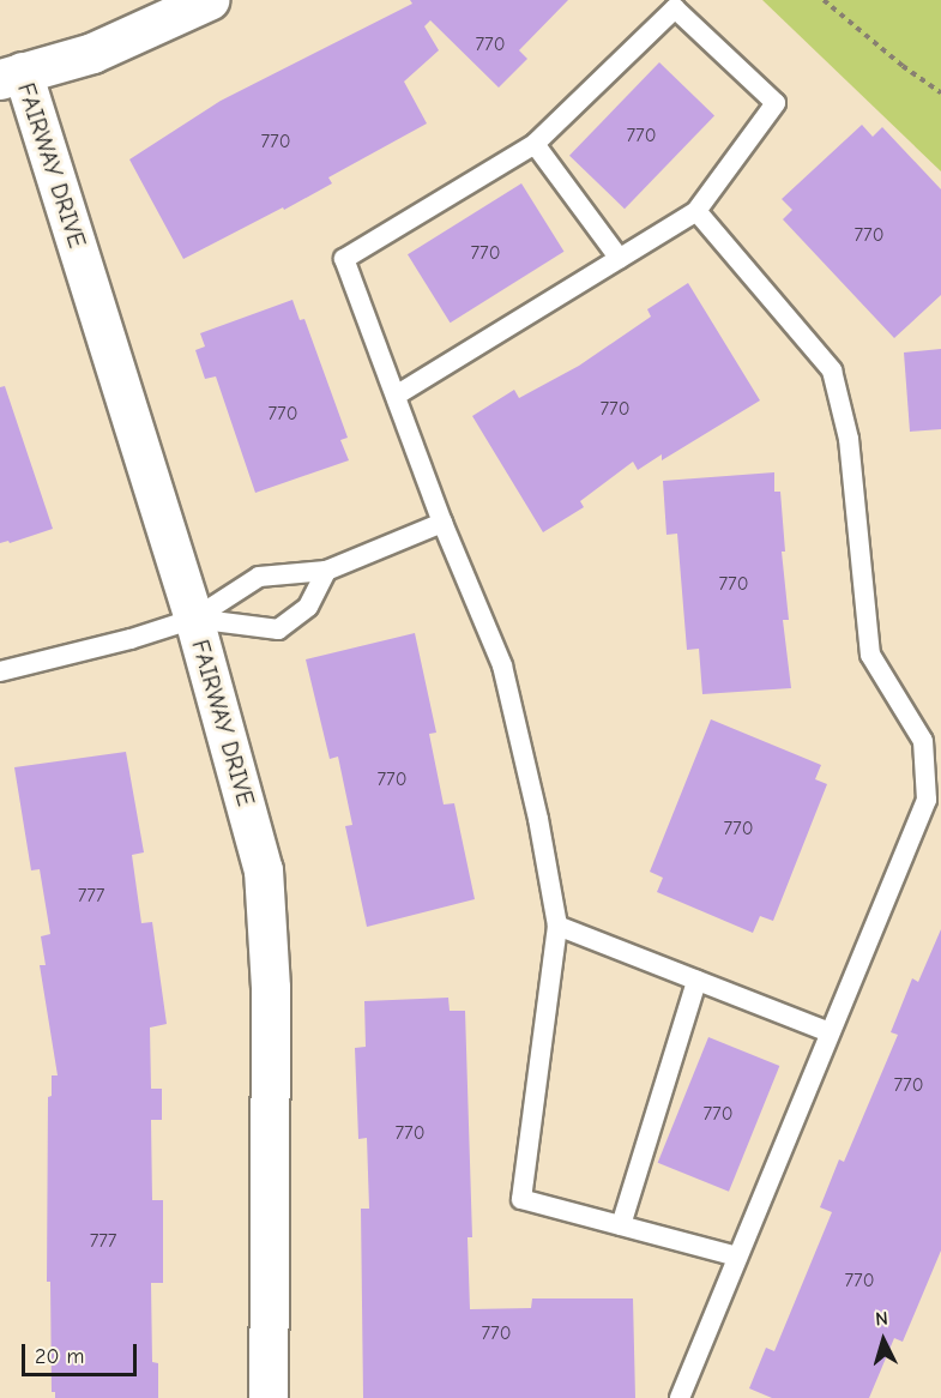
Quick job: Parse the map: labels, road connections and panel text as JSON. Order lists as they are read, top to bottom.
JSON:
{
  "streets": {
    "street": ["FAIRWAY DRIVE"]
  },
  "house_numbers": [
    "770",
    "770",
    "770",
    "770",
    "770",
    "770",
    "770",
    "770",
    "770",
    "770",
    "777",
    "770",
    "770",
    "770",
    "777",
    "770",
    "770"
  ],
  "scale_bar": "20 m",
  "north": "top"
}
